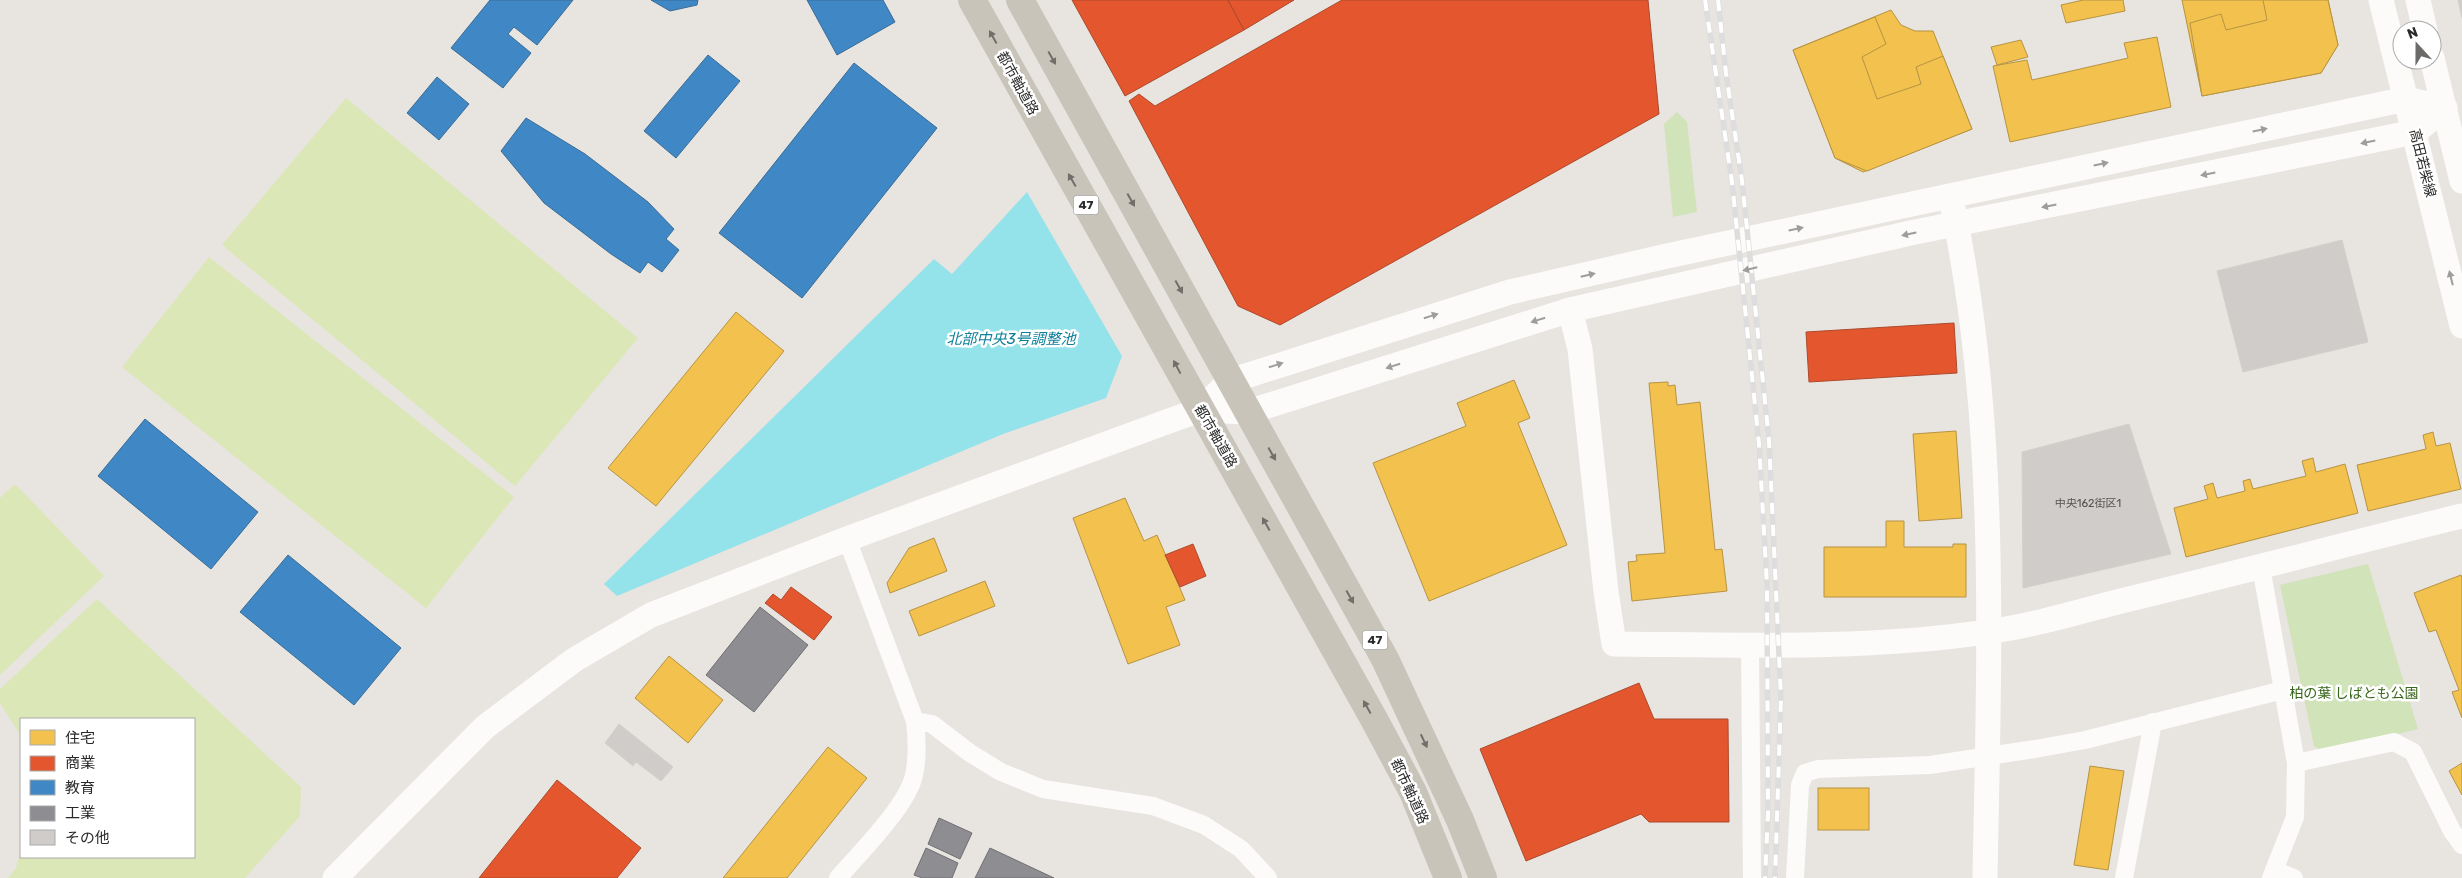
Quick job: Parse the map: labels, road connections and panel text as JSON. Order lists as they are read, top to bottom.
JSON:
{
  "streets": {
    "main road": ["都市軸道路", "47"],
    "street": ["高田若柴線"]
  },
  "one_way": ["高田若柴線"],
  "water": ["北部中央3号調整池"],
  "parks": ["柏の葉 しばとも公園"],
  "house_numbers": ["中央162街区1"],
  "legend": [
    "住宅",
    "商業",
    "教育",
    "工業",
    "その他"
  ],
  "north": "top"
}
